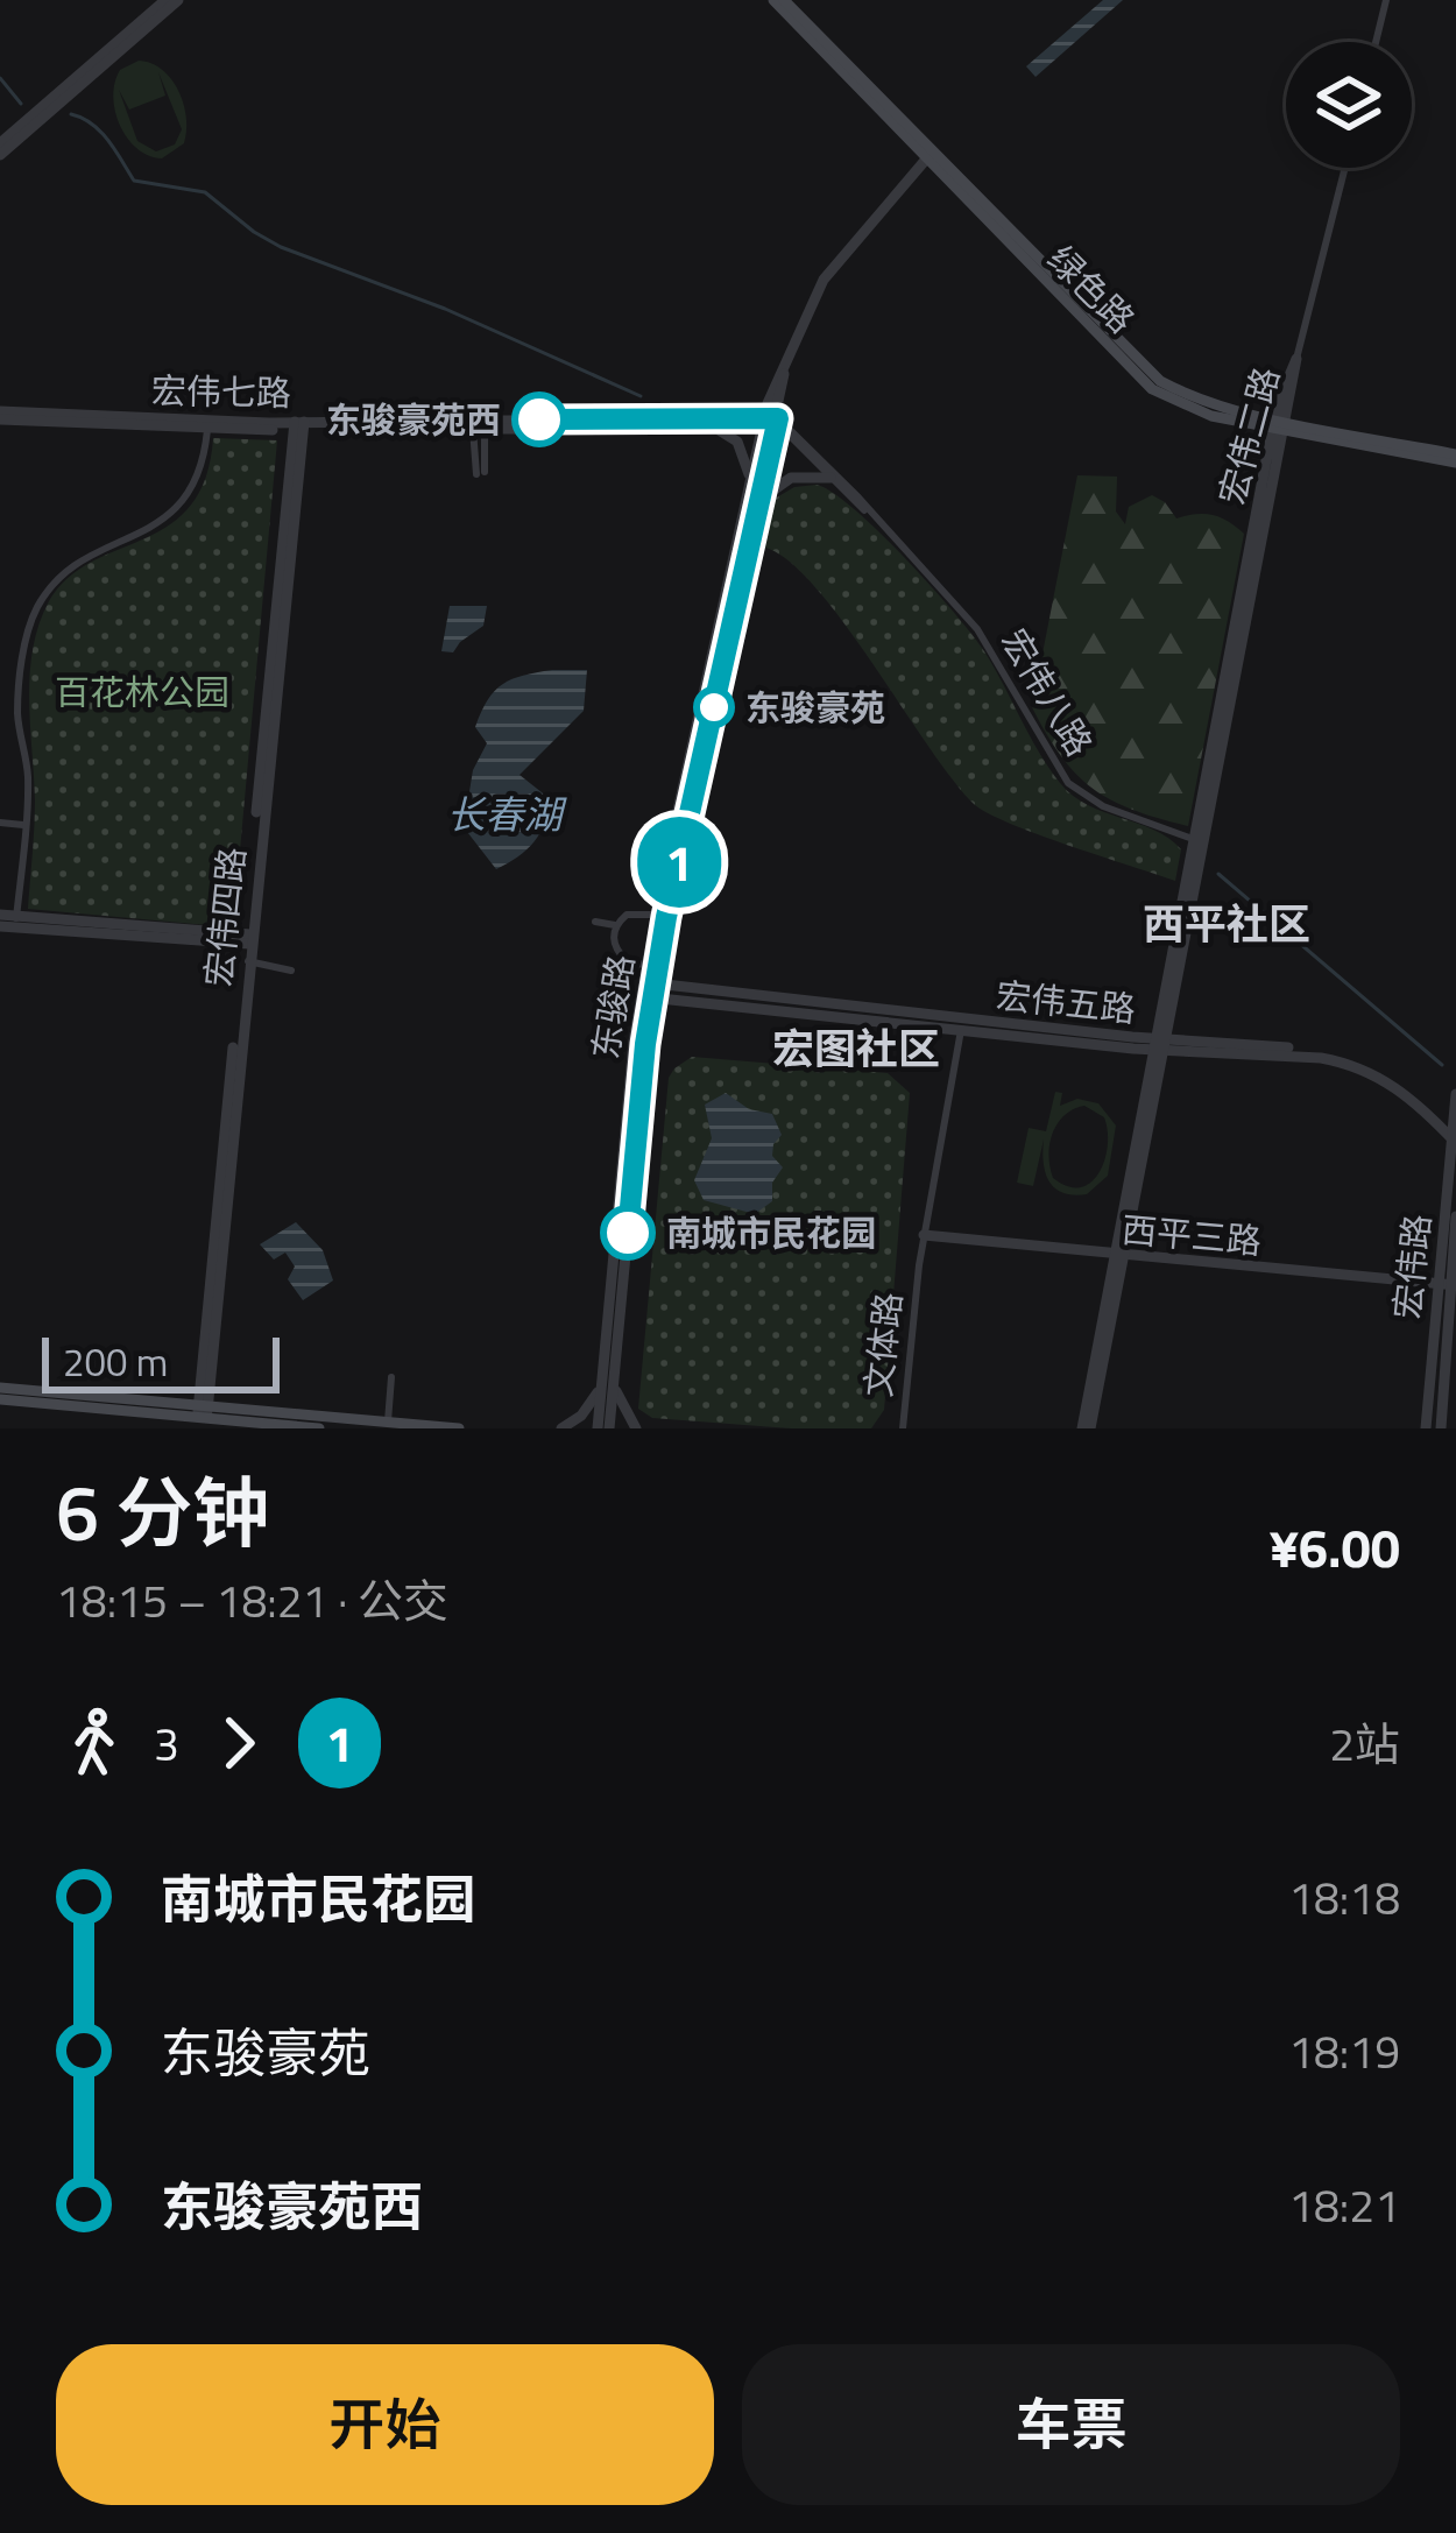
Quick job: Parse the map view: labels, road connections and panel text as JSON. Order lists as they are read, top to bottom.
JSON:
{
  "streets": {
    "main road": ["绿色路"],
    "street": [
      "宏伟七路",
      "宏伟二路",
      "宏伟八路",
      "宏伟四路",
      "宏伟五路",
      "东骏路",
      "西平三路",
      "宏伟路",
      "文体路"
    ]
  },
  "crossings": [
    ["绿色路", "宏伟二路"],
    ["绿色路", "东骏路"],
    ["宏伟七路", "宏伟八路"],
    ["宏伟七路", "宏伟四路"],
    ["宏伟七路", "东骏路"],
    ["宏伟二路", "宏伟八路"],
    ["宏伟二路", "宏伟五路"],
    ["宏伟八路", "东骏路"],
    ["宏伟五路", "东骏路"],
    ["宏伟五路", "宏伟路"],
    ["宏伟五路", "文体路"],
    ["西平三路", "宏伟路"],
    ["西平三路", "文体路"]
  ],
  "districts": ["西平社区", "宏图社区"],
  "water": ["长春湖"],
  "parks": ["百花林公园"],
  "places": ["东骏豪苑西", "东骏豪苑", "南城市民花园"],
  "lines": ["bus line 1"],
  "scale_bar": "200 m",
  "page": {
    "on_map": "1",
    "scale": "200 m",
    "heading": ["6 分钟", "18:15 – 18:21 · 公交", "¥6.00"],
    "legs": ["3", "1", "2站"],
    "list": [
      {
        "name": "南城市民花园",
        "value": "18:18"
      },
      {
        "name": "东骏豪苑",
        "value": "18:19"
      },
      {
        "name": "东骏豪苑西",
        "value": "18:21"
      }
    ],
    "buttons": ["开始", "车票"]
  }
}
